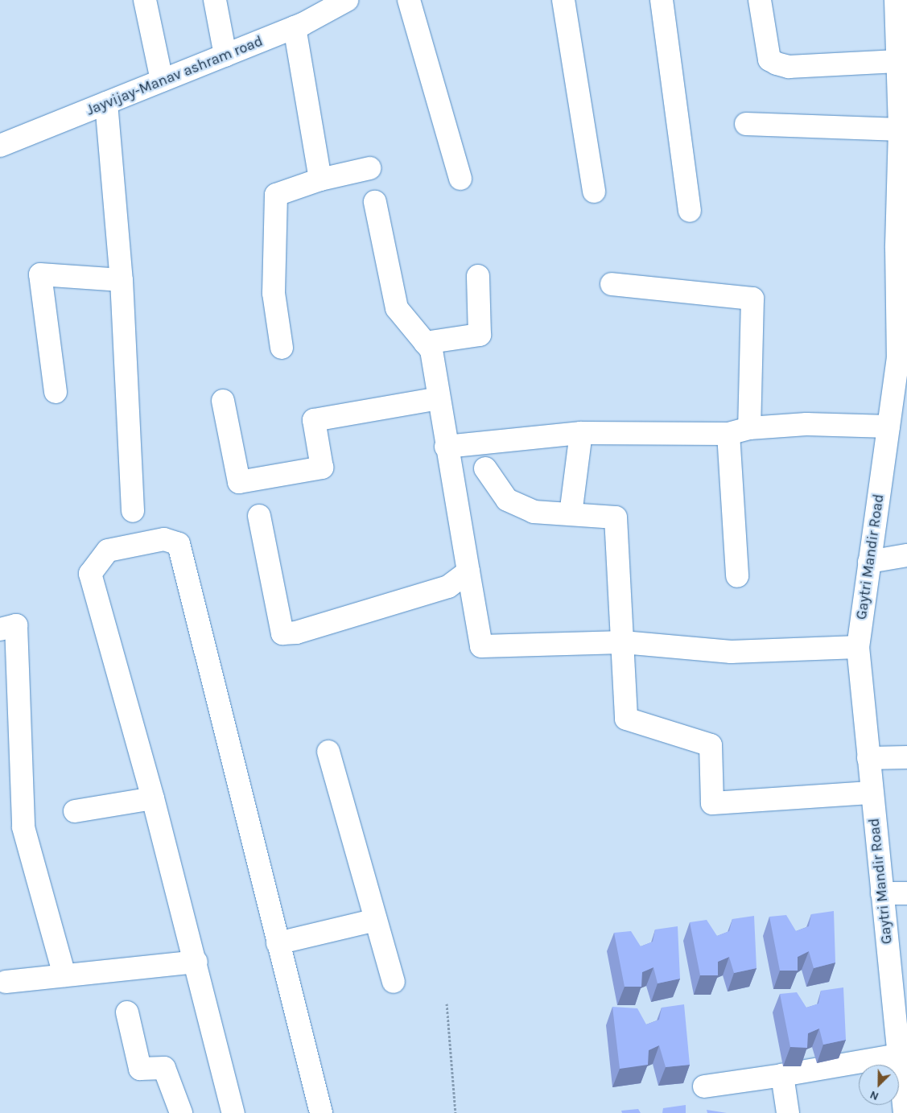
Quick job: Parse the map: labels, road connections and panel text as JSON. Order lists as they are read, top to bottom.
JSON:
{
  "streets": {
    "street": ["Jayvijay-Manav ashram road", "Gaytri Mandir Road"]
  },
  "north": "bottom left"
}
